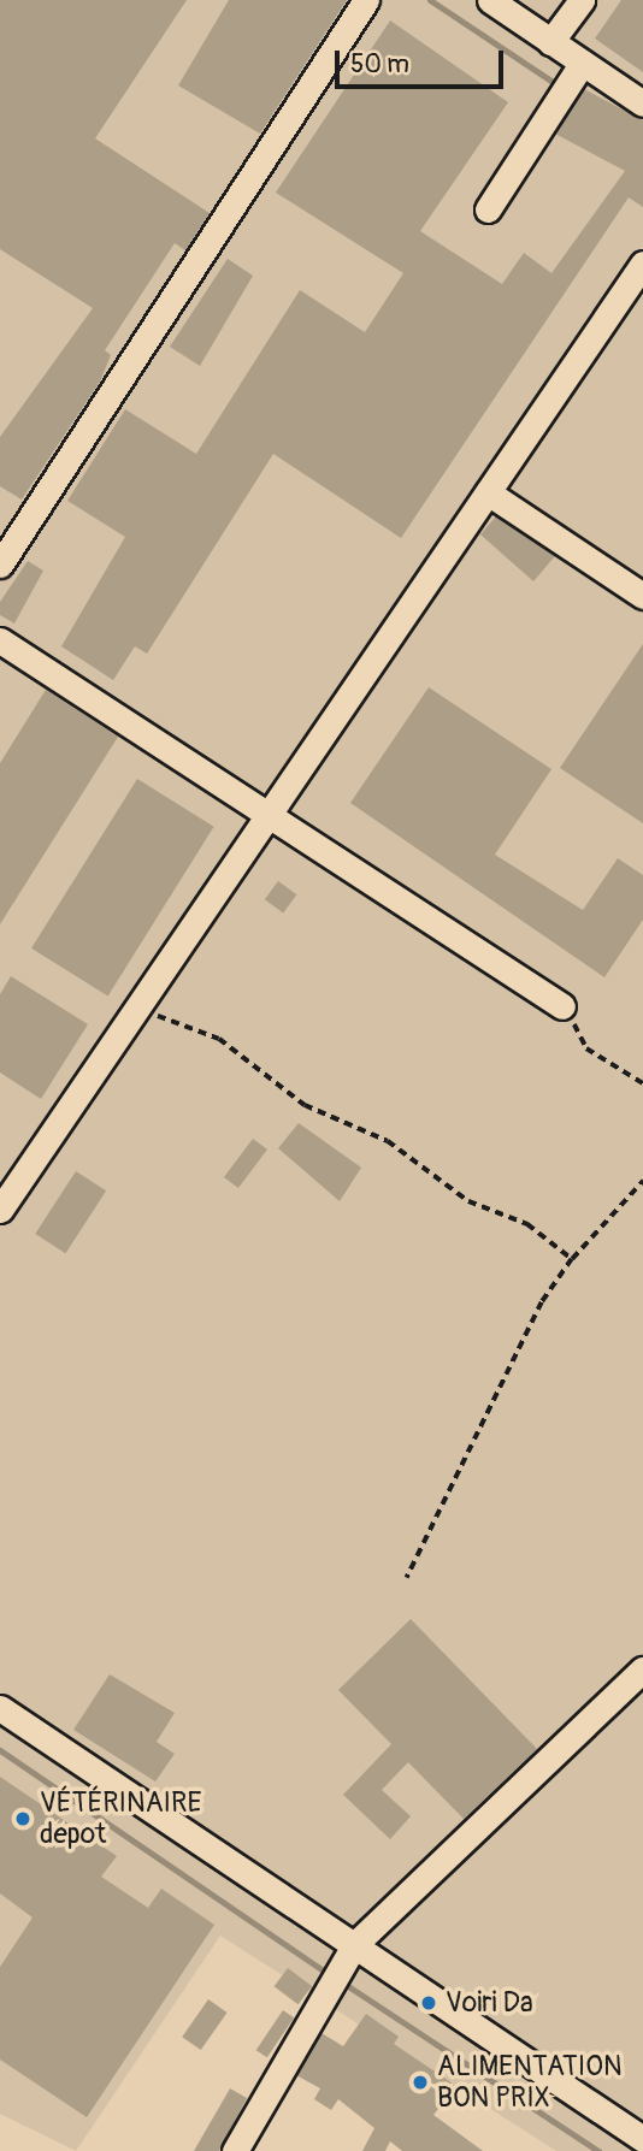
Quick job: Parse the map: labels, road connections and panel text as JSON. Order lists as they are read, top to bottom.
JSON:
{
  "places": ["VÉTÉRINAIRE depot", "Voiri Da", "ALIMENTATION BON PRIX"],
  "scale_bar": "50 m"
}
